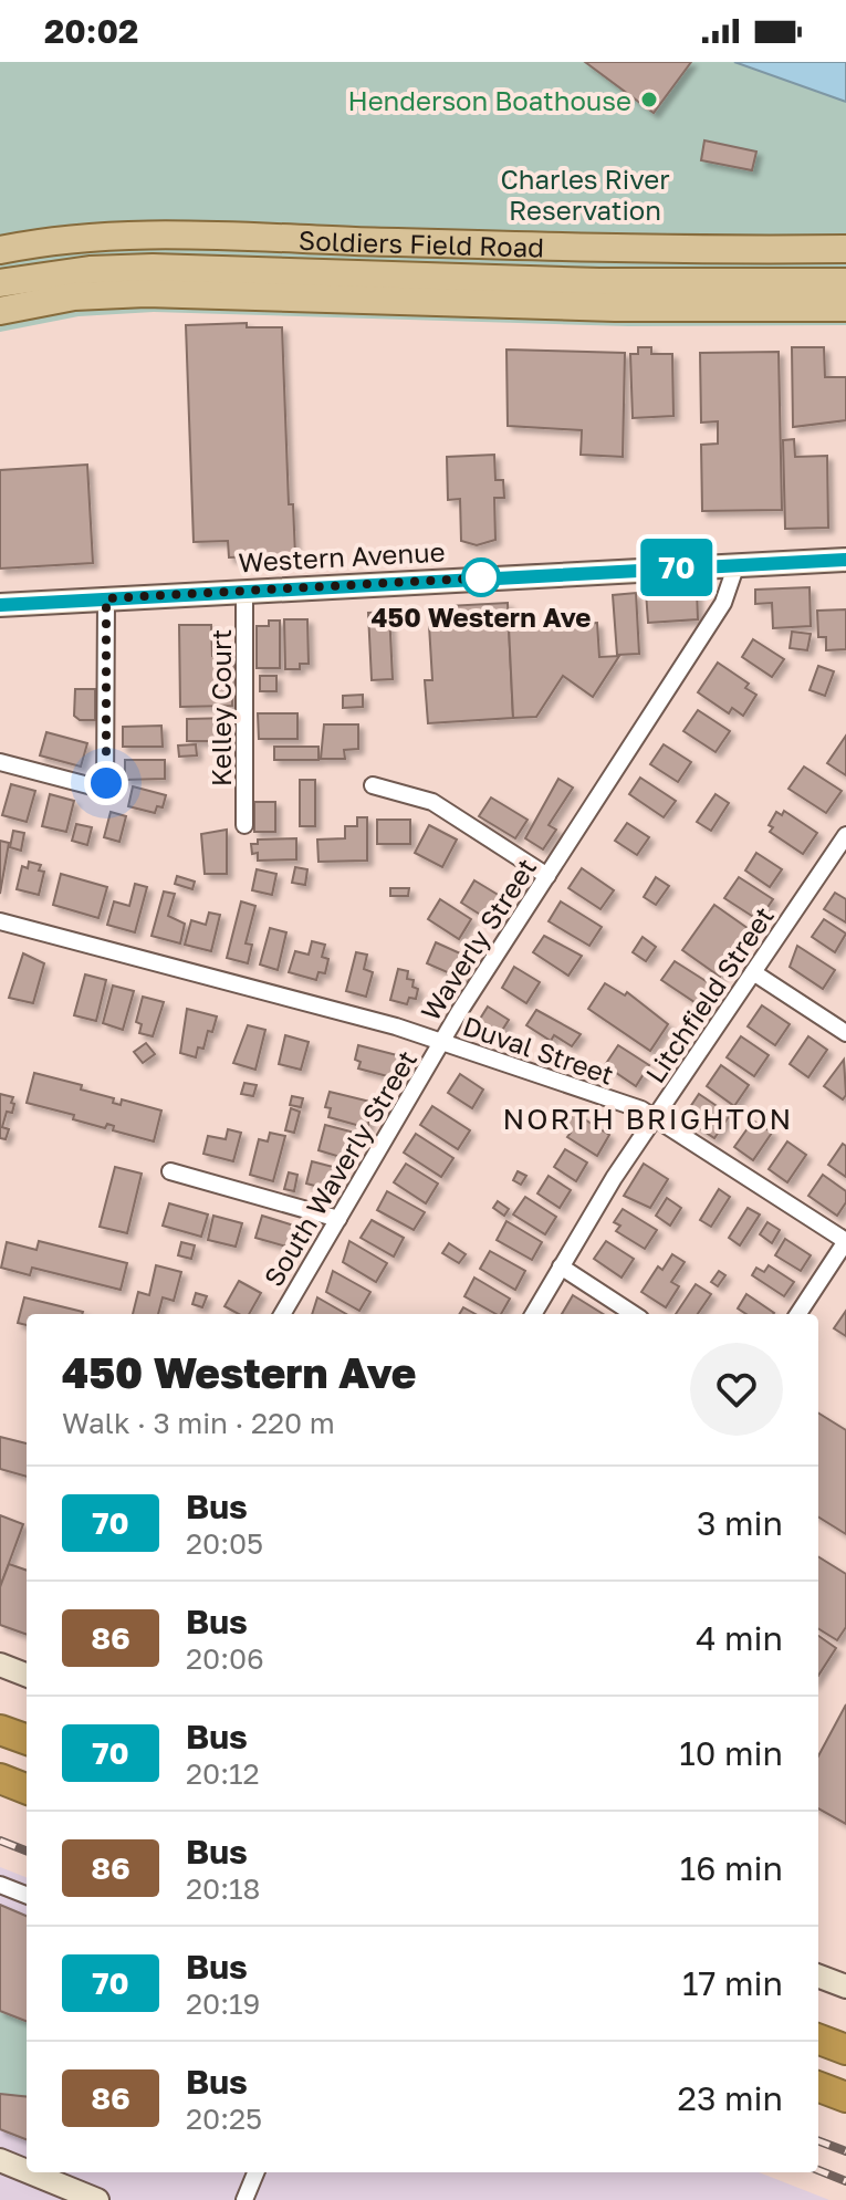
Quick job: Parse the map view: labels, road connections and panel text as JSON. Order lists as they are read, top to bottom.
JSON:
{
  "streets": {
    "main road": ["Soldiers Field Road", "Western Avenue"],
    "street": [
      "Kelley Court",
      "Waverly Street",
      "Litchfield Street",
      "Duval Street",
      "South Waverly Street"
    ]
  },
  "crossings": [
    ["Western Avenue", "Kelley Court"],
    ["Western Avenue", "Waverly Street"],
    ["Waverly Street", "Duval Street"],
    ["Waverly Street", "South Waverly Street"],
    ["Litchfield Street", "Duval Street"],
    ["Duval Street", "South Waverly Street"]
  ],
  "districts": ["NORTH BRIGHTON"],
  "parks": ["Charles River Reservation"],
  "places": ["Henderson Boathouse", "450 Western Ave"],
  "lines": ["bus line 70"],
  "page": {
    "status": "20:02",
    "on_map": "70",
    "heading": ["450 Western Ave", "Walk · 3 min · 220 m"],
    "list": [
      {
        "mark": "70",
        "name": "Bus",
        "note": "20:05",
        "value": "3 min"
      },
      {
        "mark": "86",
        "name": "Bus",
        "note": "20:06",
        "value": "4 min"
      },
      {
        "mark": "70",
        "name": "Bus",
        "note": "20:12",
        "value": "10 min"
      },
      {
        "mark": "86",
        "name": "Bus",
        "note": "20:18",
        "value": "16 min"
      },
      {
        "mark": "70",
        "name": "Bus",
        "note": "20:19",
        "value": "17 min"
      },
      {
        "mark": "86",
        "name": "Bus",
        "note": "20:25",
        "value": "23 min"
      }
    ]
  }
}
